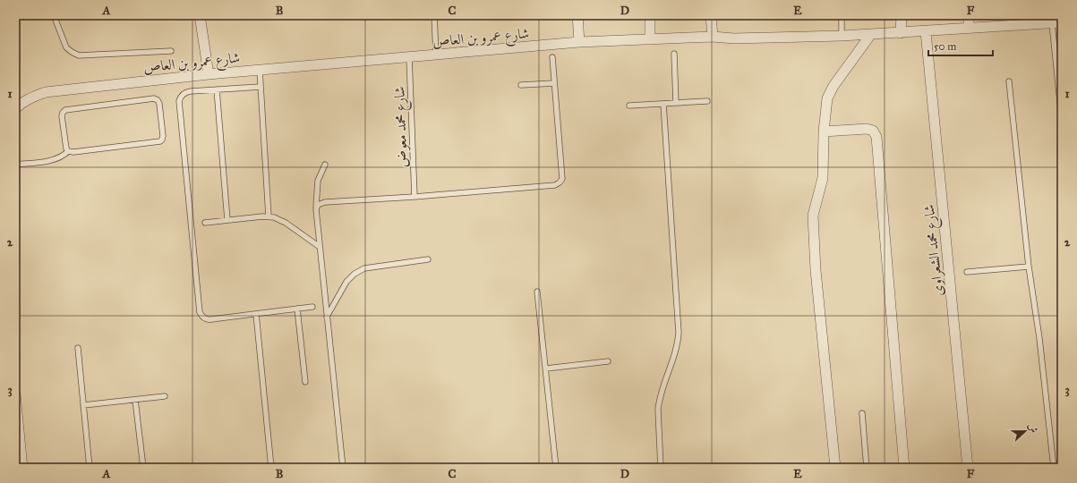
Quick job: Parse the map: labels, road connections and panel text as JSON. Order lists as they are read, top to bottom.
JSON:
{
  "streets": {
    "street": ["شارع عمرو بن العاص", "شارع محمد الشعراوى"],
    "lane": ["شارع محمد معوض"]
  },
  "crossings": [
    ["شارع عمرو بن العاص", "شارع محمد معوض"],
    ["شارع عمرو بن العاص", "شارع محمد الشعراوى"]
  ],
  "scale_bar": "50 m",
  "north": "right",
  "grid": {
    "columns": [
      "A",
      "B",
      "C",
      "D",
      "E",
      "F"
    ],
    "rows": ["1", "2", "3"]
  }
}
